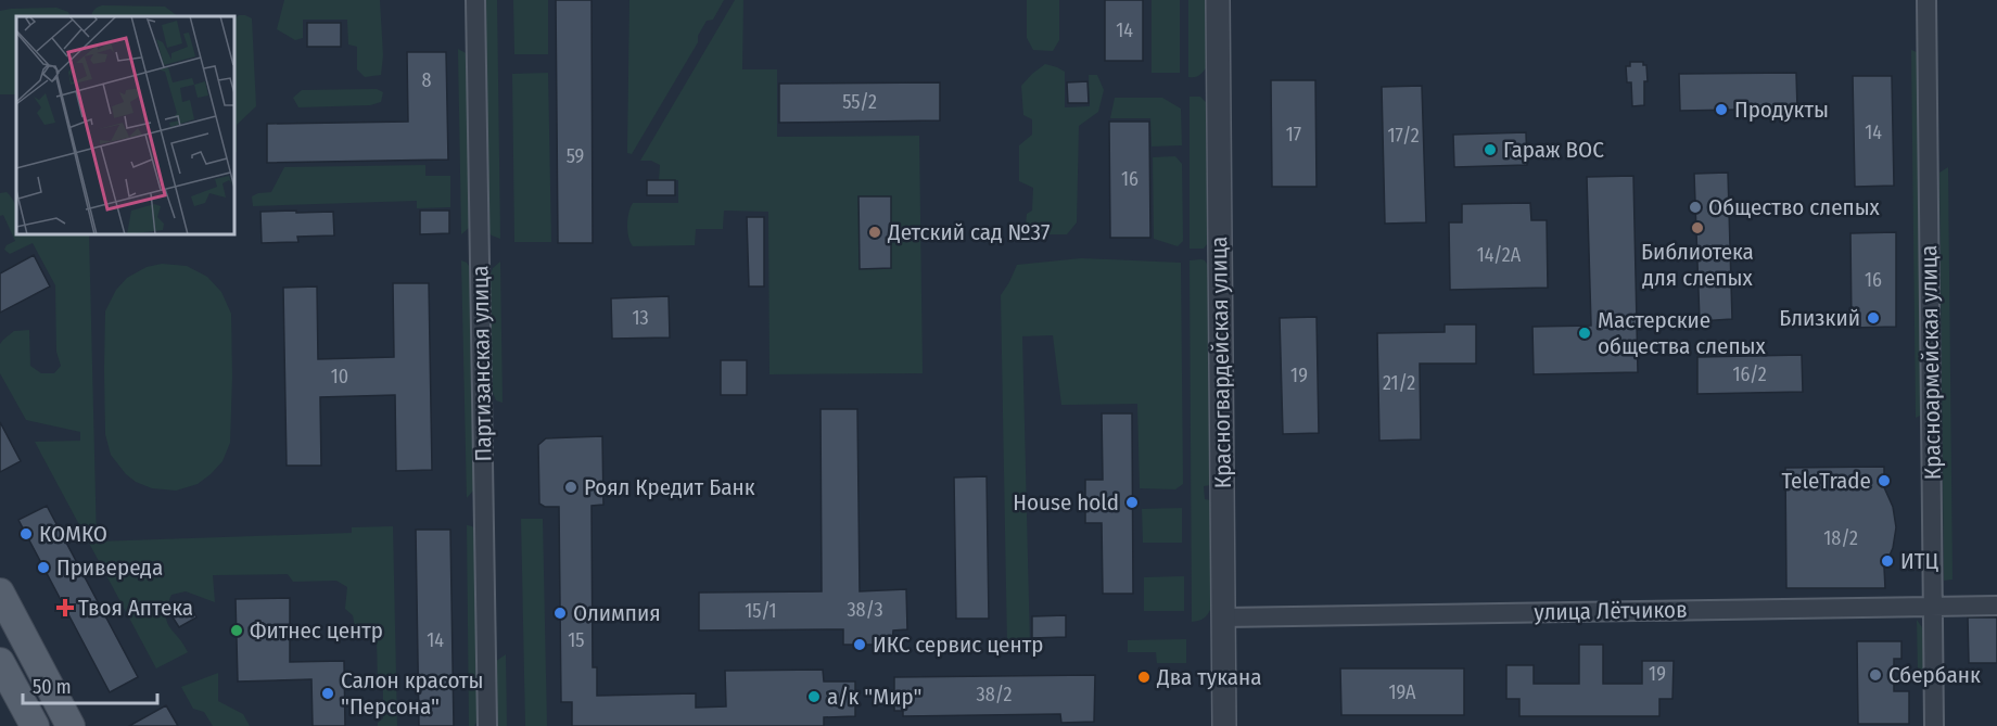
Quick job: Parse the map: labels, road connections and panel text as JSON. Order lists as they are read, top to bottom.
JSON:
{
  "streets": {
    "street": [
      "Красногвардейская улица",
      "Красноармейская улица",
      "Партизанская улица",
      "улица Лётчиков"
    ]
  },
  "crossings": [
    ["Красногвардейская улица", "улица Лётчиков"],
    ["Красноармейская улица", "улица Лётчиков"]
  ],
  "places": {
    "other": [
      "Продукты",
      "Гараж ВОС",
      "Общество слепых",
      "Библиотека для слепых",
      "Детский сад №37",
      "Близкий",
      "Мастерские общества слепых",
      "TeleTrade",
      "Роял Кредит Банк",
      "House hold",
      "КОМКО",
      "ИТЦ",
      "Привереда",
      "Олимпия",
      "Фитнес центр",
      "ИКС сервис центр",
      "Сбербанк",
      "Два тукана",
      "Салон красоты \"Персона\"",
      "а/к \"Мир\""
    ],
    "health": ["Твоя Аптека"]
  },
  "house_numbers": [
    "14",
    "8",
    "55/2",
    "14",
    "17",
    "17/2",
    "59",
    "16",
    "14/2А",
    "16",
    "13",
    "16/2",
    "19",
    "10",
    "21/2",
    "18/2",
    "38/3",
    "15/1",
    "14",
    "15",
    "19",
    "19А",
    "38/2"
  ],
  "scale_bar": "50 m"
}
